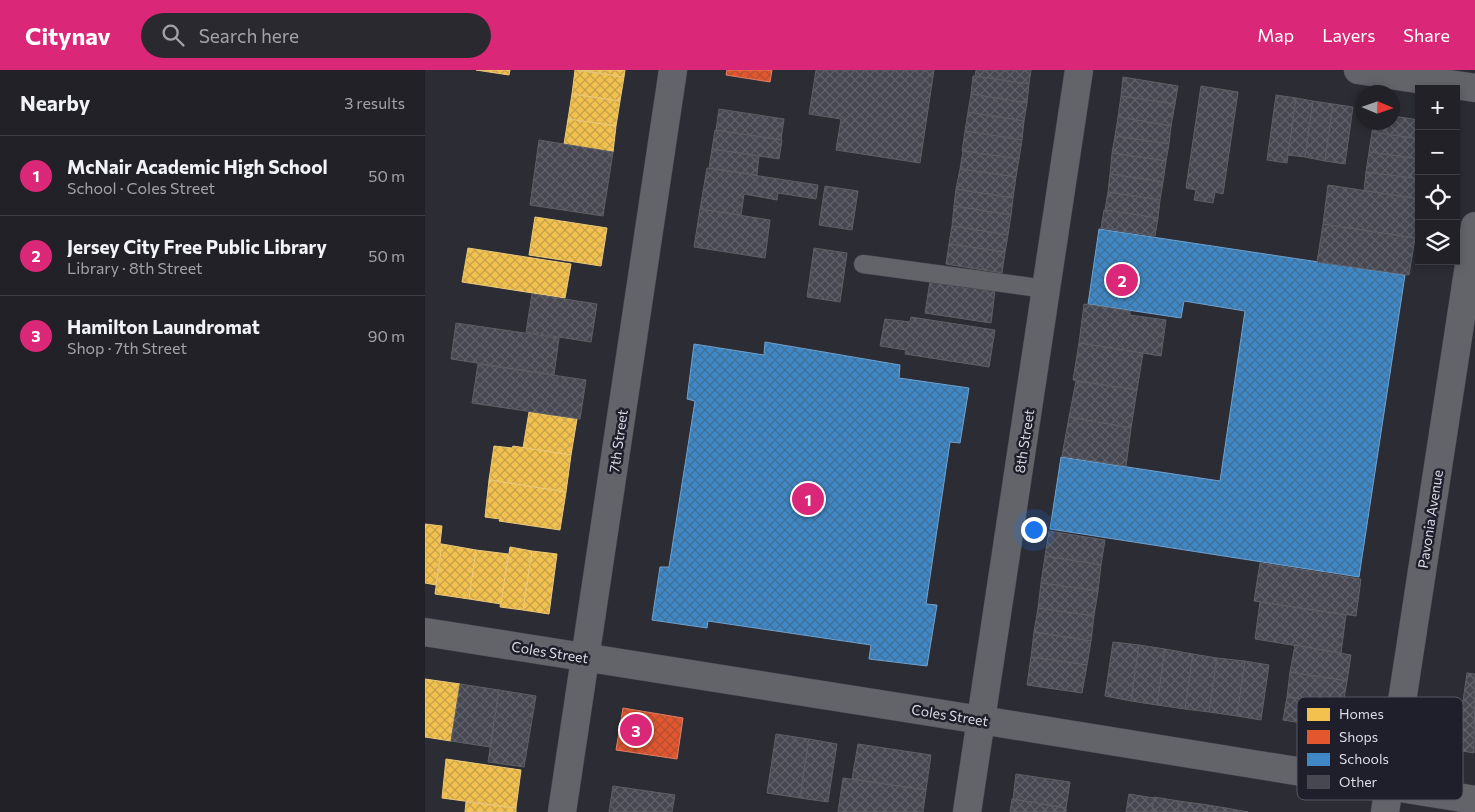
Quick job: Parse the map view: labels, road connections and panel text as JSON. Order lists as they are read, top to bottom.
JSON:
{
  "streets": {
    "street": [
      "7th Street",
      "8th Street",
      "Pavonia Avenue",
      "Coles Street"
    ]
  },
  "crossings": [
    ["7th Street", "Coles Street"],
    ["8th Street", "Coles Street"]
  ],
  "legend": [
    "Homes",
    "Shops",
    "Schools",
    "Other"
  ],
  "north": "right",
  "page": {
    "header": "Citynav",
    "search": "Search here",
    "nav": ["Map", "Layers", "Share"],
    "heading": ["Nearby", "3 results"],
    "map_buttons": ["+", "−"],
    "list": [
      {
        "mark": "1",
        "name": "McNair Academic High School",
        "note": "School · Coles Street",
        "value": "50 m"
      },
      {
        "mark": "2",
        "name": "Jersey City Free Public Library",
        "note": "Library · 8th Street",
        "value": "50 m"
      },
      {
        "mark": "3",
        "name": "Hamilton Laundromat",
        "note": "Shop · 7th Street",
        "value": "90 m"
      }
    ],
    "pins": ["2", "1", "3"]
  }
}
